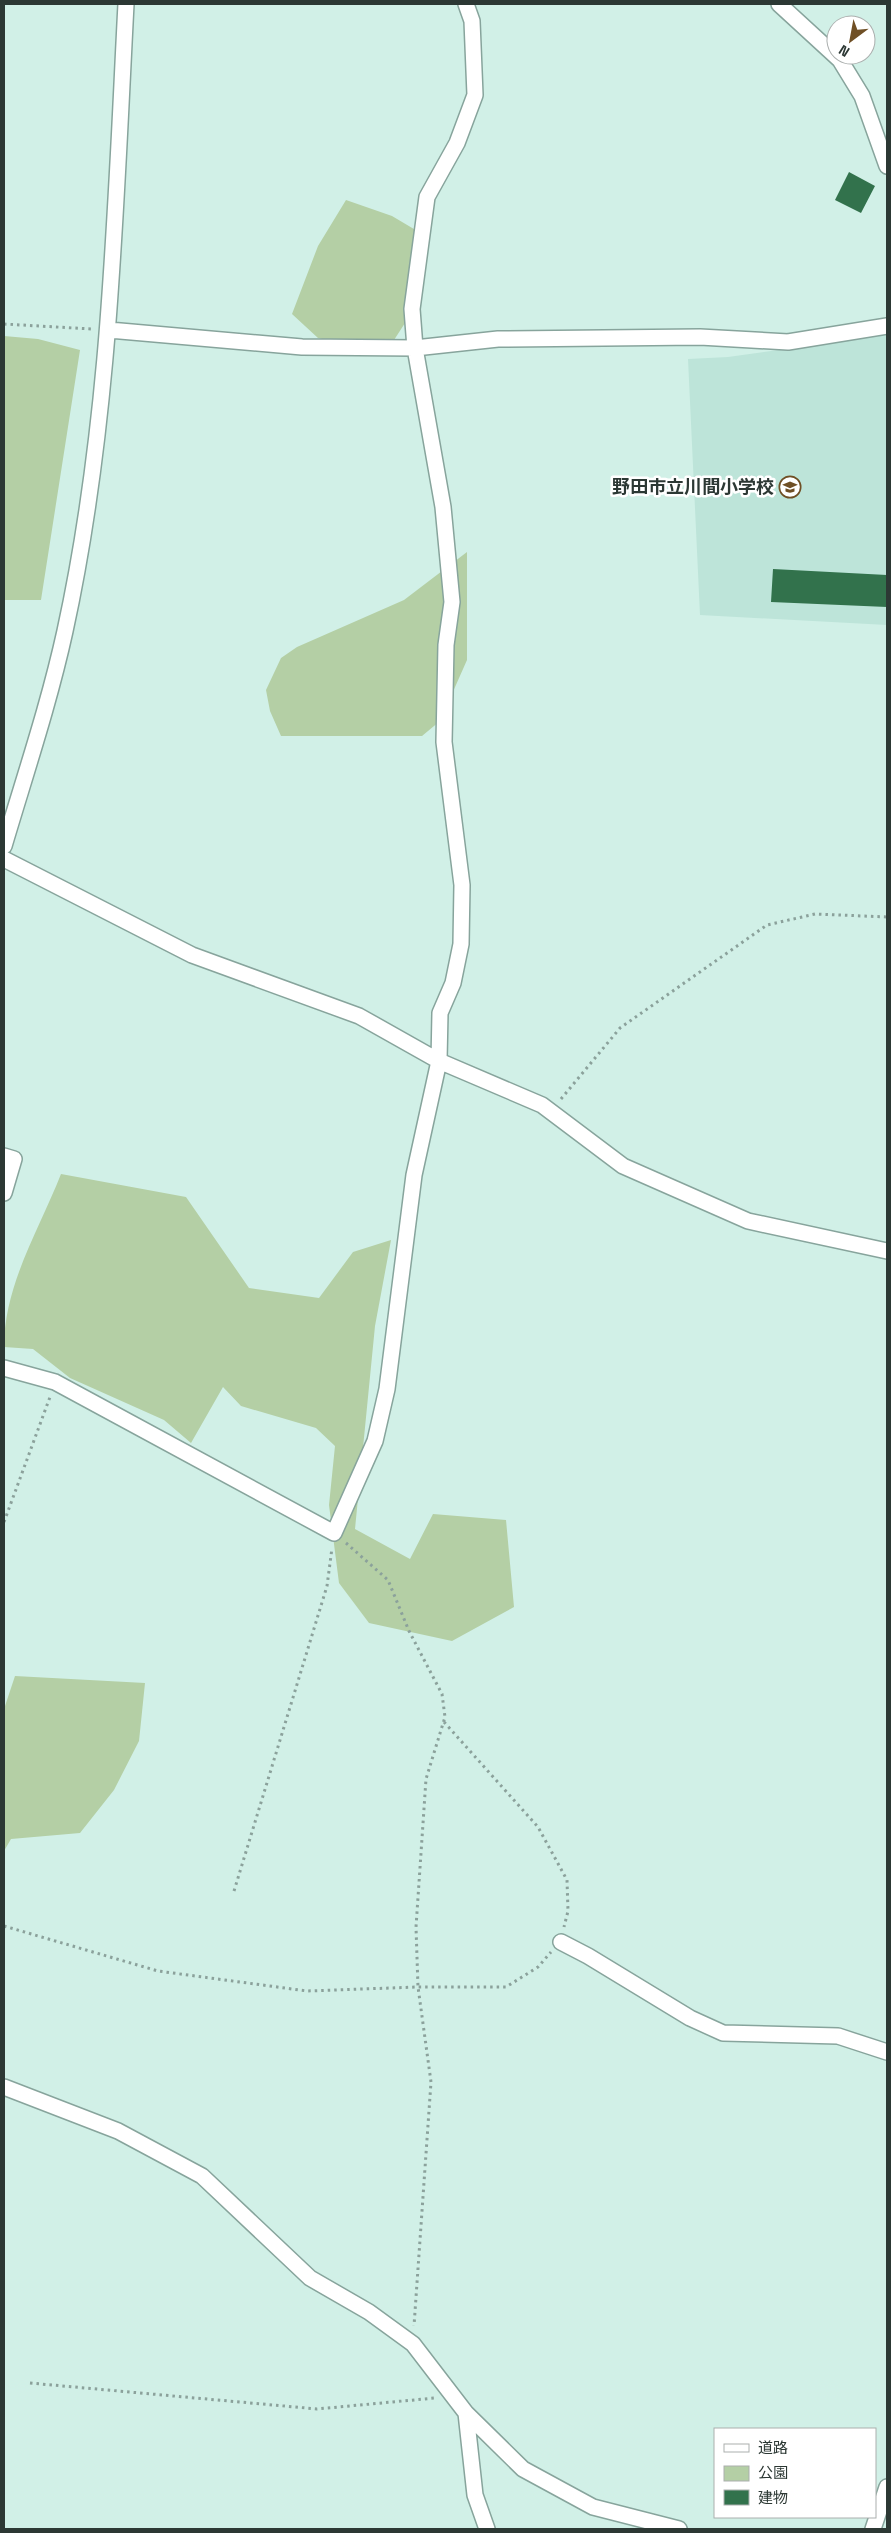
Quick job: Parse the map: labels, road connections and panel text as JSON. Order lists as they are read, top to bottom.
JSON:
{
  "places": {
    "school or university": ["野田市立川間小学校"]
  },
  "legend": ["道路", "公園", "建物"],
  "north": "bottom left"
}
